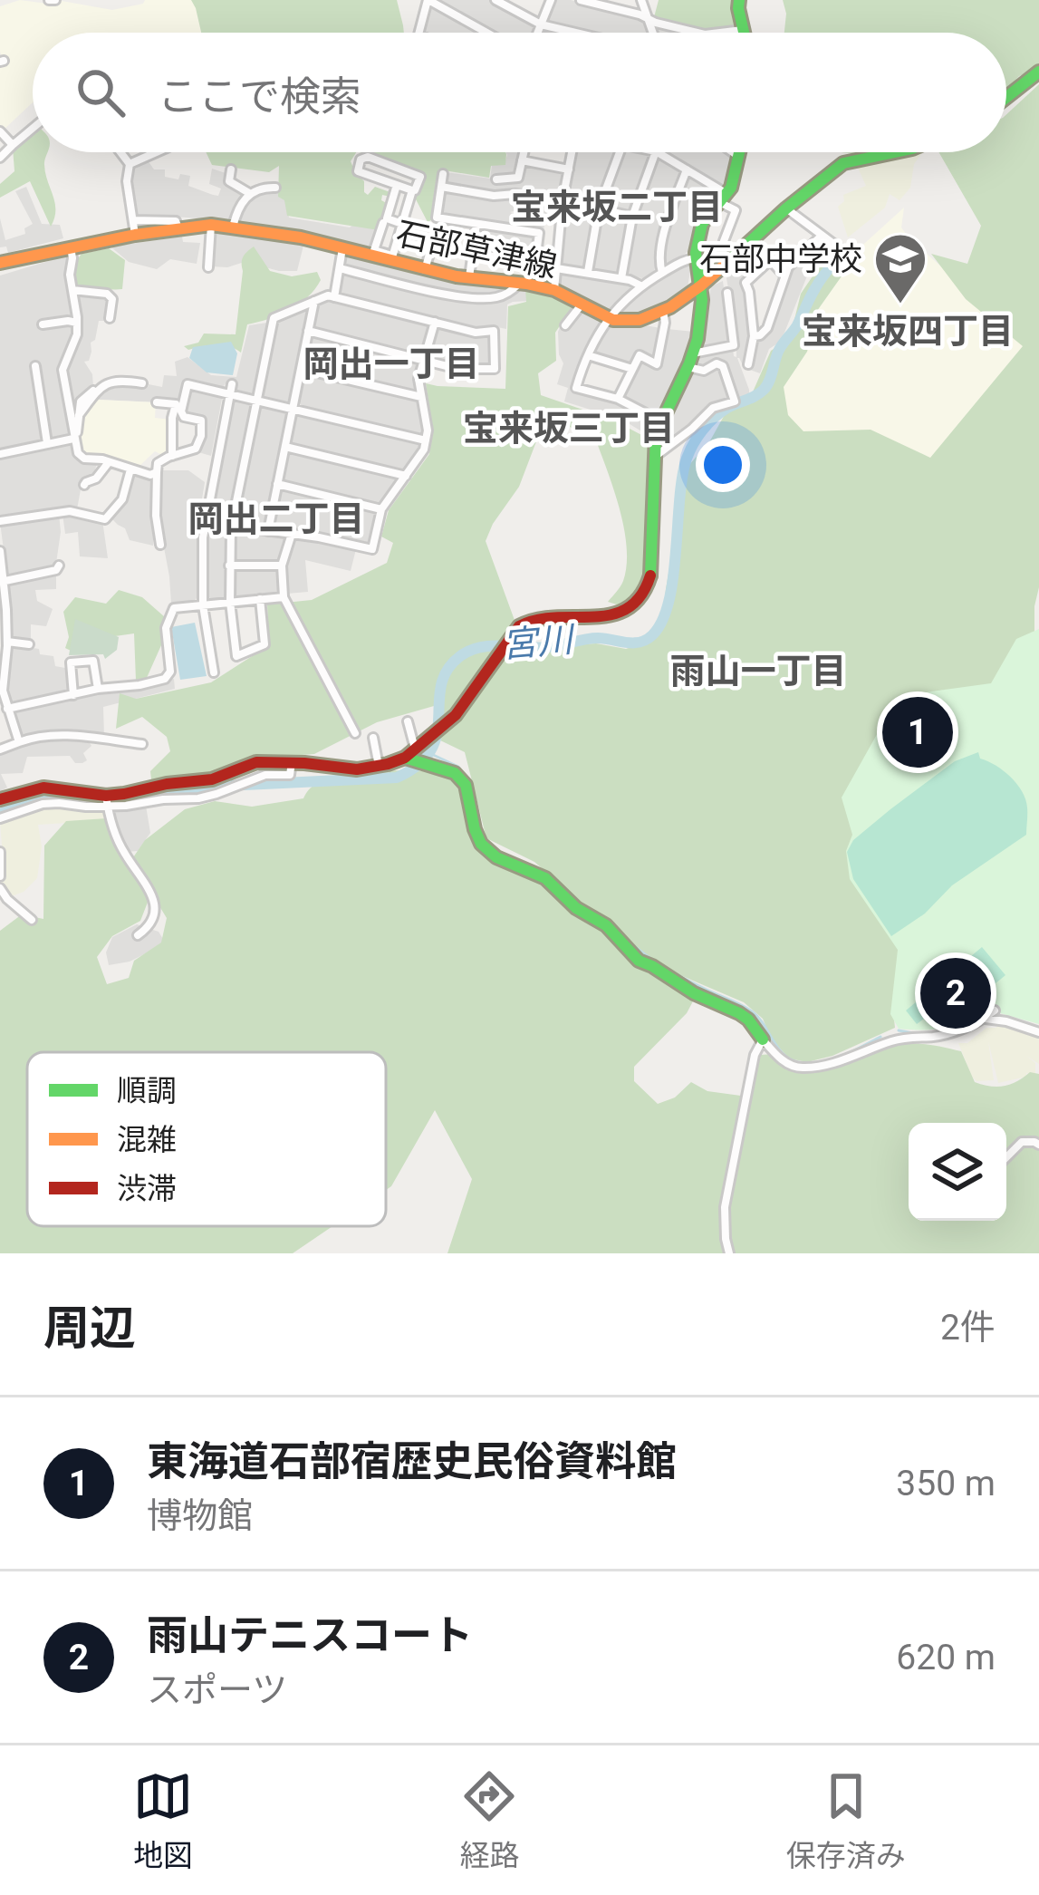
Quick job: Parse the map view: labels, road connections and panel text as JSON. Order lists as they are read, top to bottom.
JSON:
{
  "streets": {
    "street": ["石部草津線"]
  },
  "districts": [
    "宝来坂二丁目",
    "宝来坂四丁目",
    "岡出一丁目",
    "宝来坂三丁目",
    "岡出二丁目",
    "雨山一丁目"
  ],
  "water": ["宮川"],
  "places": {
    "school or university": ["石部中学校"]
  },
  "legend": ["順調", "混雑", "渋滞"],
  "page": {
    "search": "ここで検索",
    "pins": ["1", "2"],
    "heading": ["周辺", "2件"],
    "list": [
      {
        "mark": "1",
        "name": "東海道石部宿歴史民俗資料館",
        "note": "博物館",
        "value": "350 m"
      },
      {
        "mark": "2",
        "name": "雨山テニスコート",
        "note": "スポーツ",
        "value": "620 m"
      }
    ],
    "nav": ["地図", "経路", "保存済み"]
  }
}
